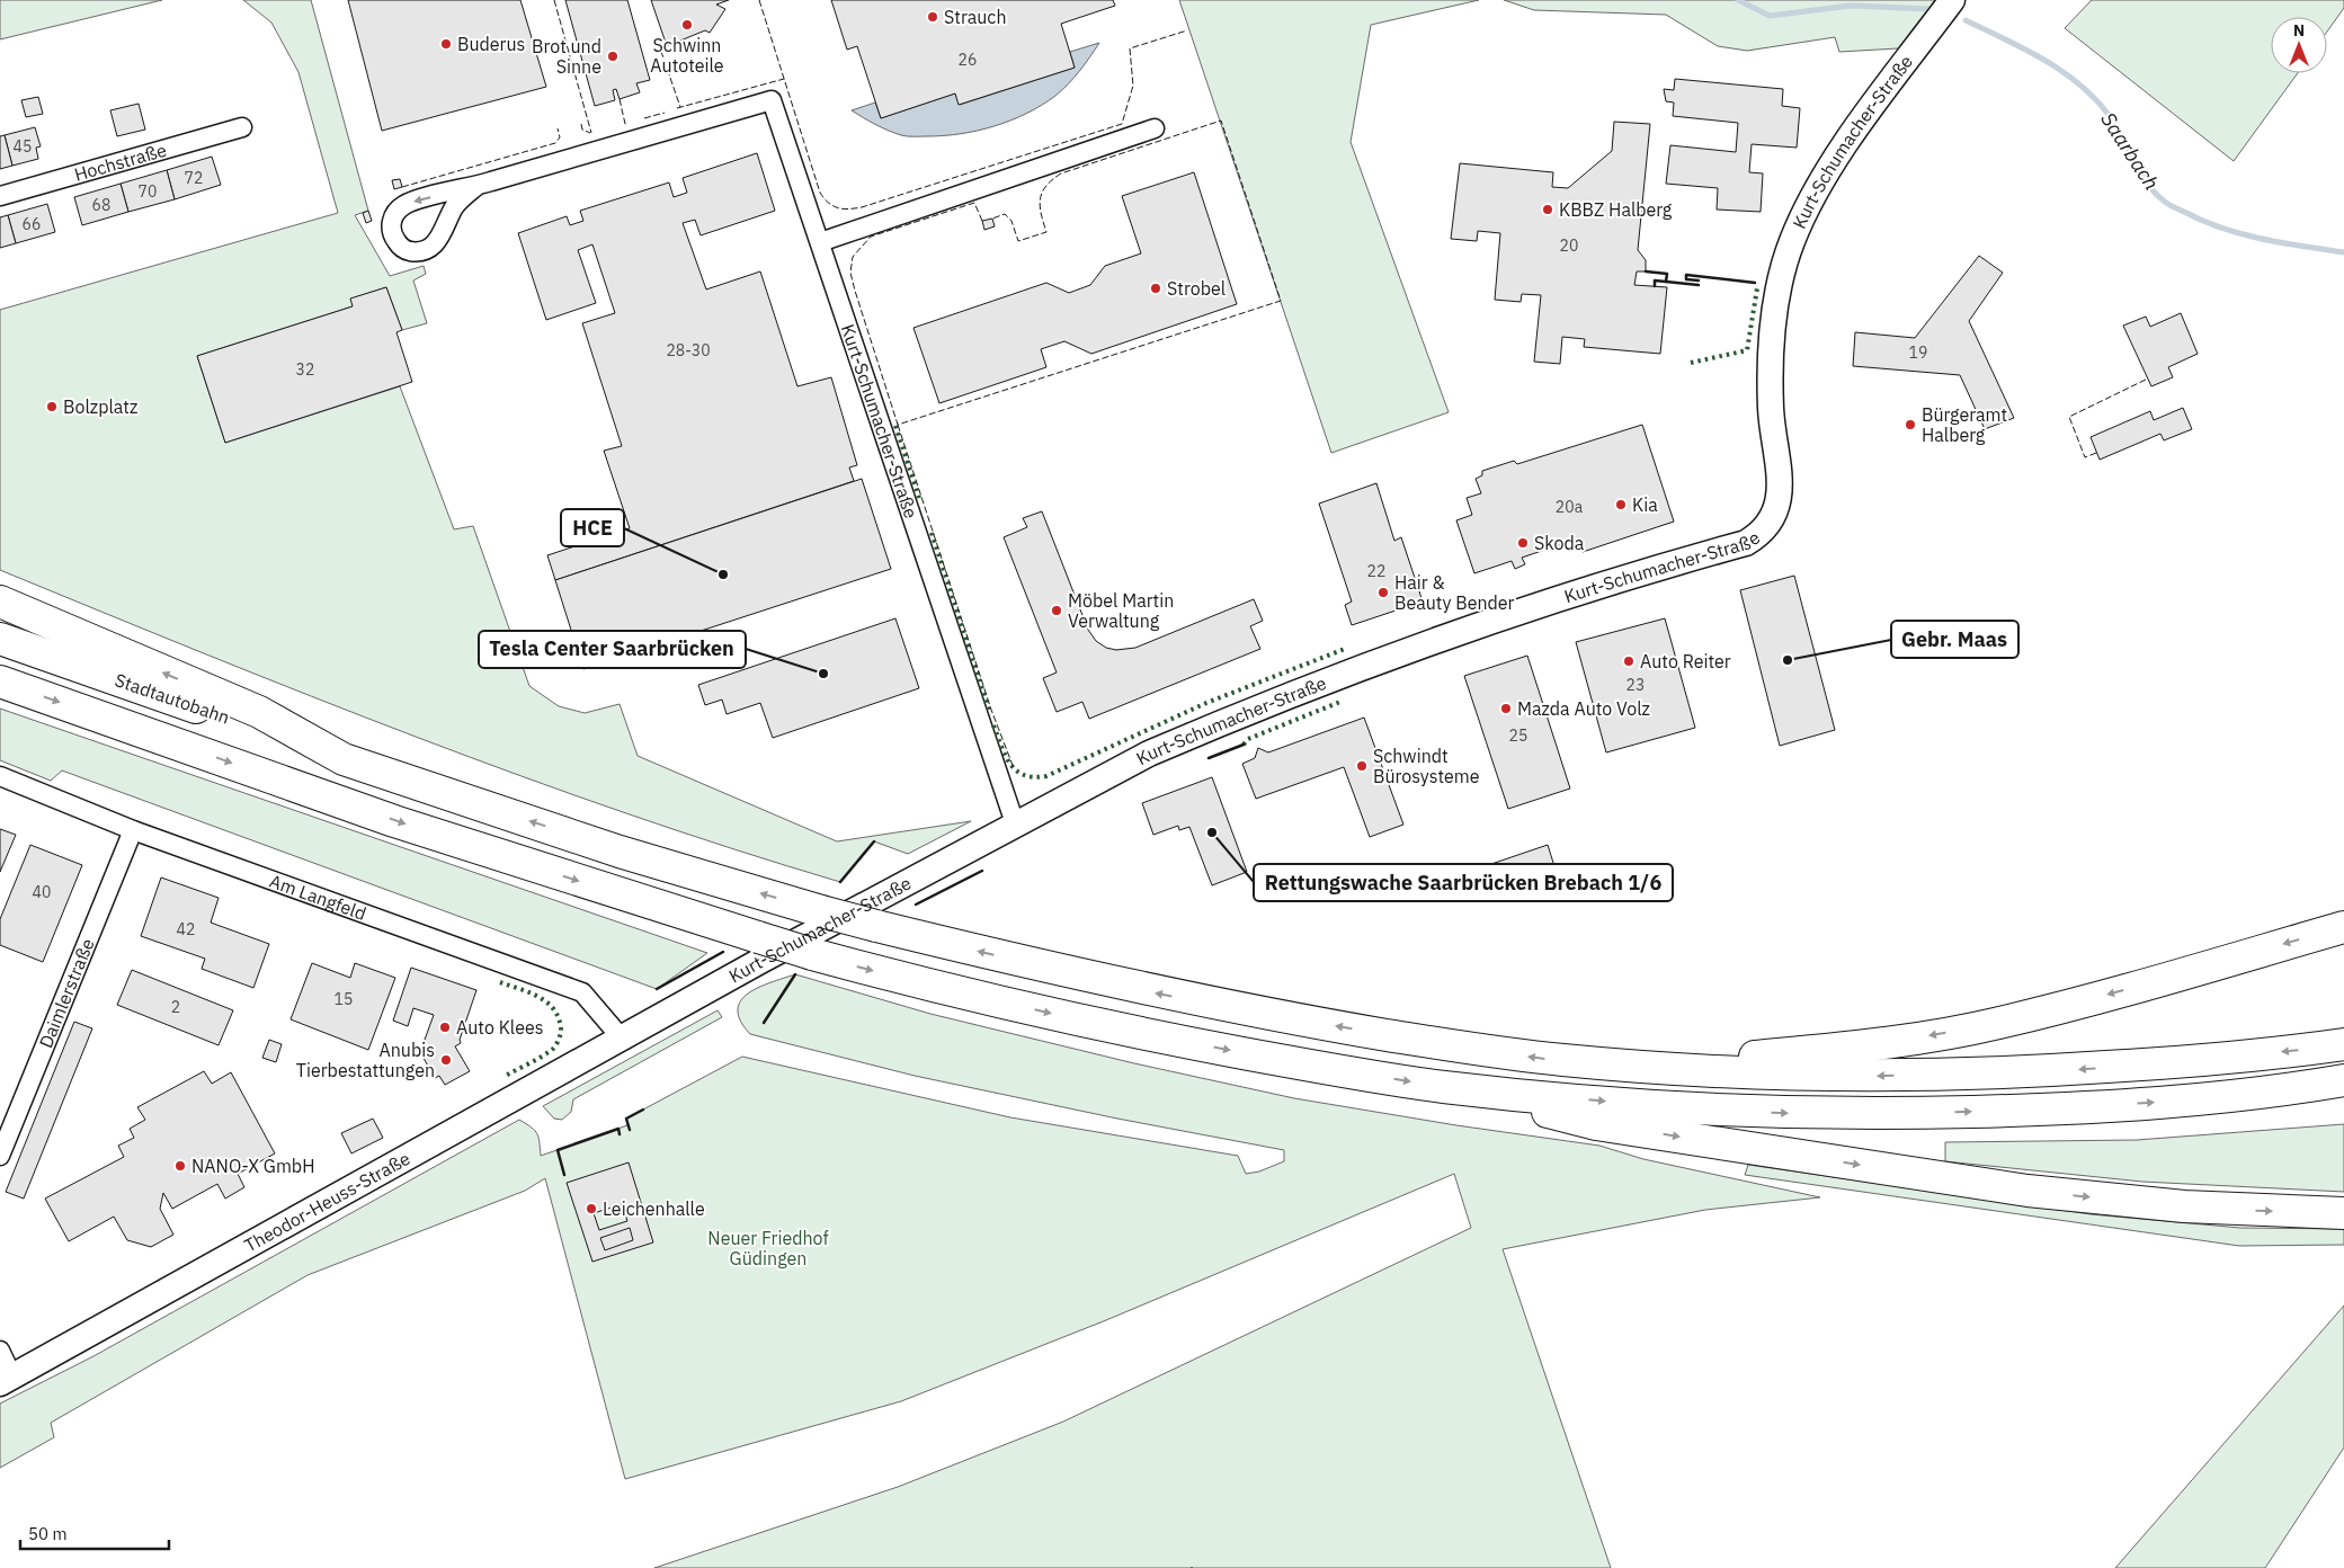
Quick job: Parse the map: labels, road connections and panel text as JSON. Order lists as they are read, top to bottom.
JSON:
{
  "streets": {
    "highway": ["Stadtautobahn"],
    "street": [
      "Kurt-Schumacher-Straße",
      "Hochstraße",
      "Am Langfeld",
      "Daimlerstraße",
      "Theodor-Heuss-Straße"
    ]
  },
  "crossings": [
    ["Kurt-Schumacher-Straße", "Theodor-Heuss-Straße"],
    ["Am Langfeld", "Daimlerstraße"],
    ["Am Langfeld", "Theodor-Heuss-Straße"]
  ],
  "water": ["Saarbach"],
  "parks": ["Neuer Friedhof Güdingen"],
  "places": [
    "Strauch",
    "Schwinn Autoteile",
    "Buderus",
    "Brot und Sinne",
    "KBBZ Halberg",
    "Strobel",
    "Bolzplatz",
    "Bürgeramt Halberg",
    "Kia",
    "Skoda",
    "HCE",
    "Hair & Beauty Bender",
    "Möbel Martin Verwaltung",
    "Gebr. Maas",
    "Auto Reiter",
    "Tesla Center Saarbrücken",
    "Mazda Auto Volz",
    "Schwindt Bürosysteme",
    "Rettungswache Saarbrücken Brebach 1/6",
    "Auto Klees",
    "Anubis Tierbestattungen",
    "NANO-X GmbH",
    "Leichenhalle"
  ],
  "house_numbers": [
    "26",
    "45",
    "72",
    "70",
    "68",
    "66",
    "20",
    "28-30",
    "19",
    "32",
    "20a",
    "22",
    "23",
    "25",
    "40",
    "42",
    "15",
    "2"
  ],
  "scale_bar": "50 m",
  "north": "top"
}
